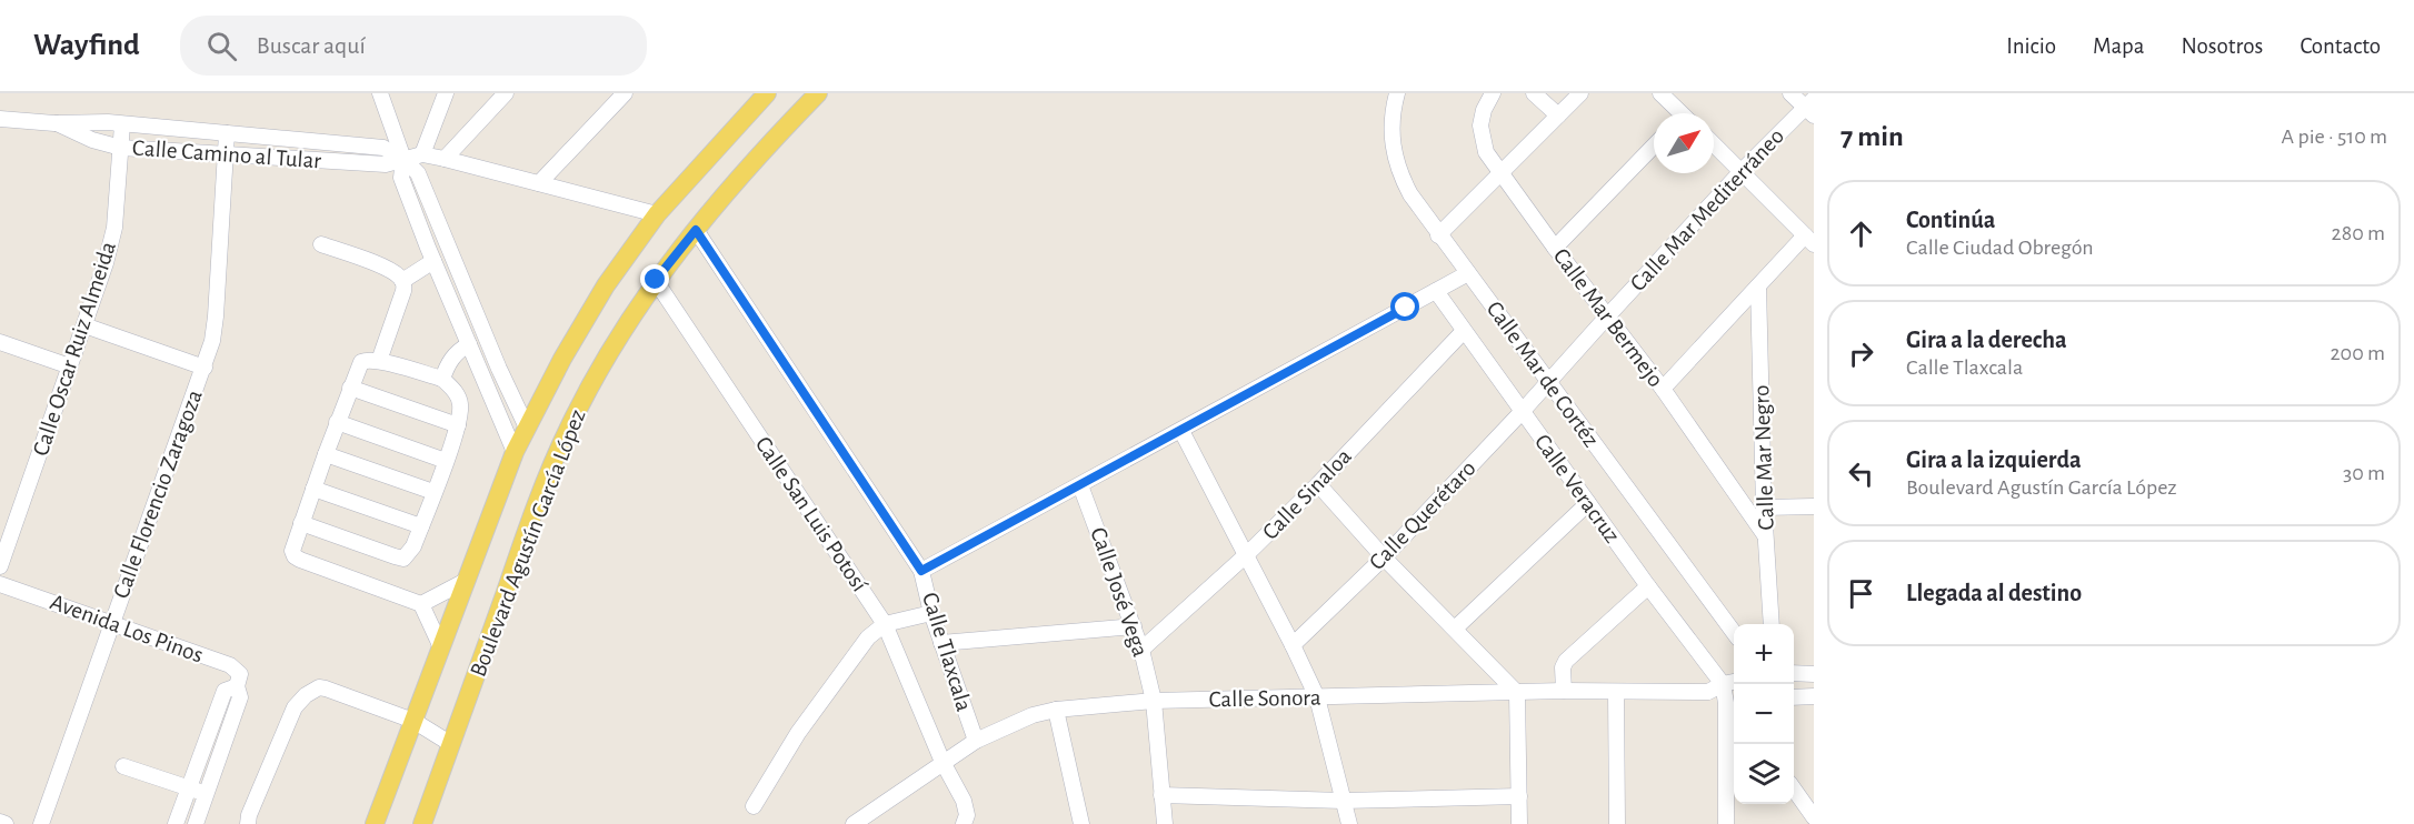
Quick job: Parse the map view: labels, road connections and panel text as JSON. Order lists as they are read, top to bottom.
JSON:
{
  "streets": {
    "main road": ["Boulevard Agustín García López"],
    "street": [
      "Calle Camino al Tular",
      "Calle Mar Mediterráneo",
      "Calle Mar Bermejo",
      "Calle Oscar Ruiz Almeida",
      "Calle Mar de Cortéz",
      "Calle Mar Negro",
      "Calle Veracruz",
      "Calle Florencio Zaragoza",
      "Calle Sinaloa",
      "Calle San Luis Potosí",
      "Calle Querétaro",
      "Calle José Vega",
      "Avenida Los Pinos",
      "Calle Tlaxcala",
      "Calle Sonora"
    ]
  },
  "crossings": [
    ["Calle Camino al Tular", "Calle Oscar Ruiz Almeida"],
    ["Calle Camino al Tular", "Calle Florencio Zaragoza"],
    ["Calle Camino al Tular", "Boulevard Agustín García López"],
    ["Calle Mar Mediterráneo", "Calle Mar Bermejo"],
    ["Calle Mar Mediterráneo", "Calle Mar de Cortéz"],
    ["Calle Mar Mediterráneo", "Calle Querétaro"],
    ["Calle Mar Bermejo", "Calle Mar Negro"],
    ["Calle Mar de Cortéz", "Calle Querétaro"],
    ["Calle Veracruz", "Calle Sinaloa"],
    ["Calle Veracruz", "Calle Querétaro"],
    ["Calle Veracruz", "Calle Sonora"],
    ["Calle Florencio Zaragoza", "Avenida Los Pinos"],
    ["Calle Sinaloa", "Calle José Vega"],
    ["Calle San Luis Potosí", "Boulevard Agustín García López"],
    ["Calle San Luis Potosí", "Calle Sonora"],
    ["Boulevard Agustín García López", "Calle Tlaxcala"],
    ["Calle José Vega", "Calle Sonora"],
    ["Calle Tlaxcala", "Calle Sonora"]
  ],
  "north": "top right",
  "page": {
    "header": "Wayfind",
    "search": "Buscar aquí",
    "nav": [
      "Inicio",
      "Mapa",
      "Nosotros",
      "Contacto"
    ],
    "heading": ["7 min", "A pie · 510 m"],
    "list": [
      ["Continúa", "Calle Ciudad Obregón", "280 m"],
      ["Gira a la derecha", "Calle Tlaxcala", "200 m"],
      ["Gira a la izquierda", "Boulevard Agustín García López", "30 m"],
      "Llegada al destino"
    ],
    "map_buttons": ["+", "−"]
  }
}
